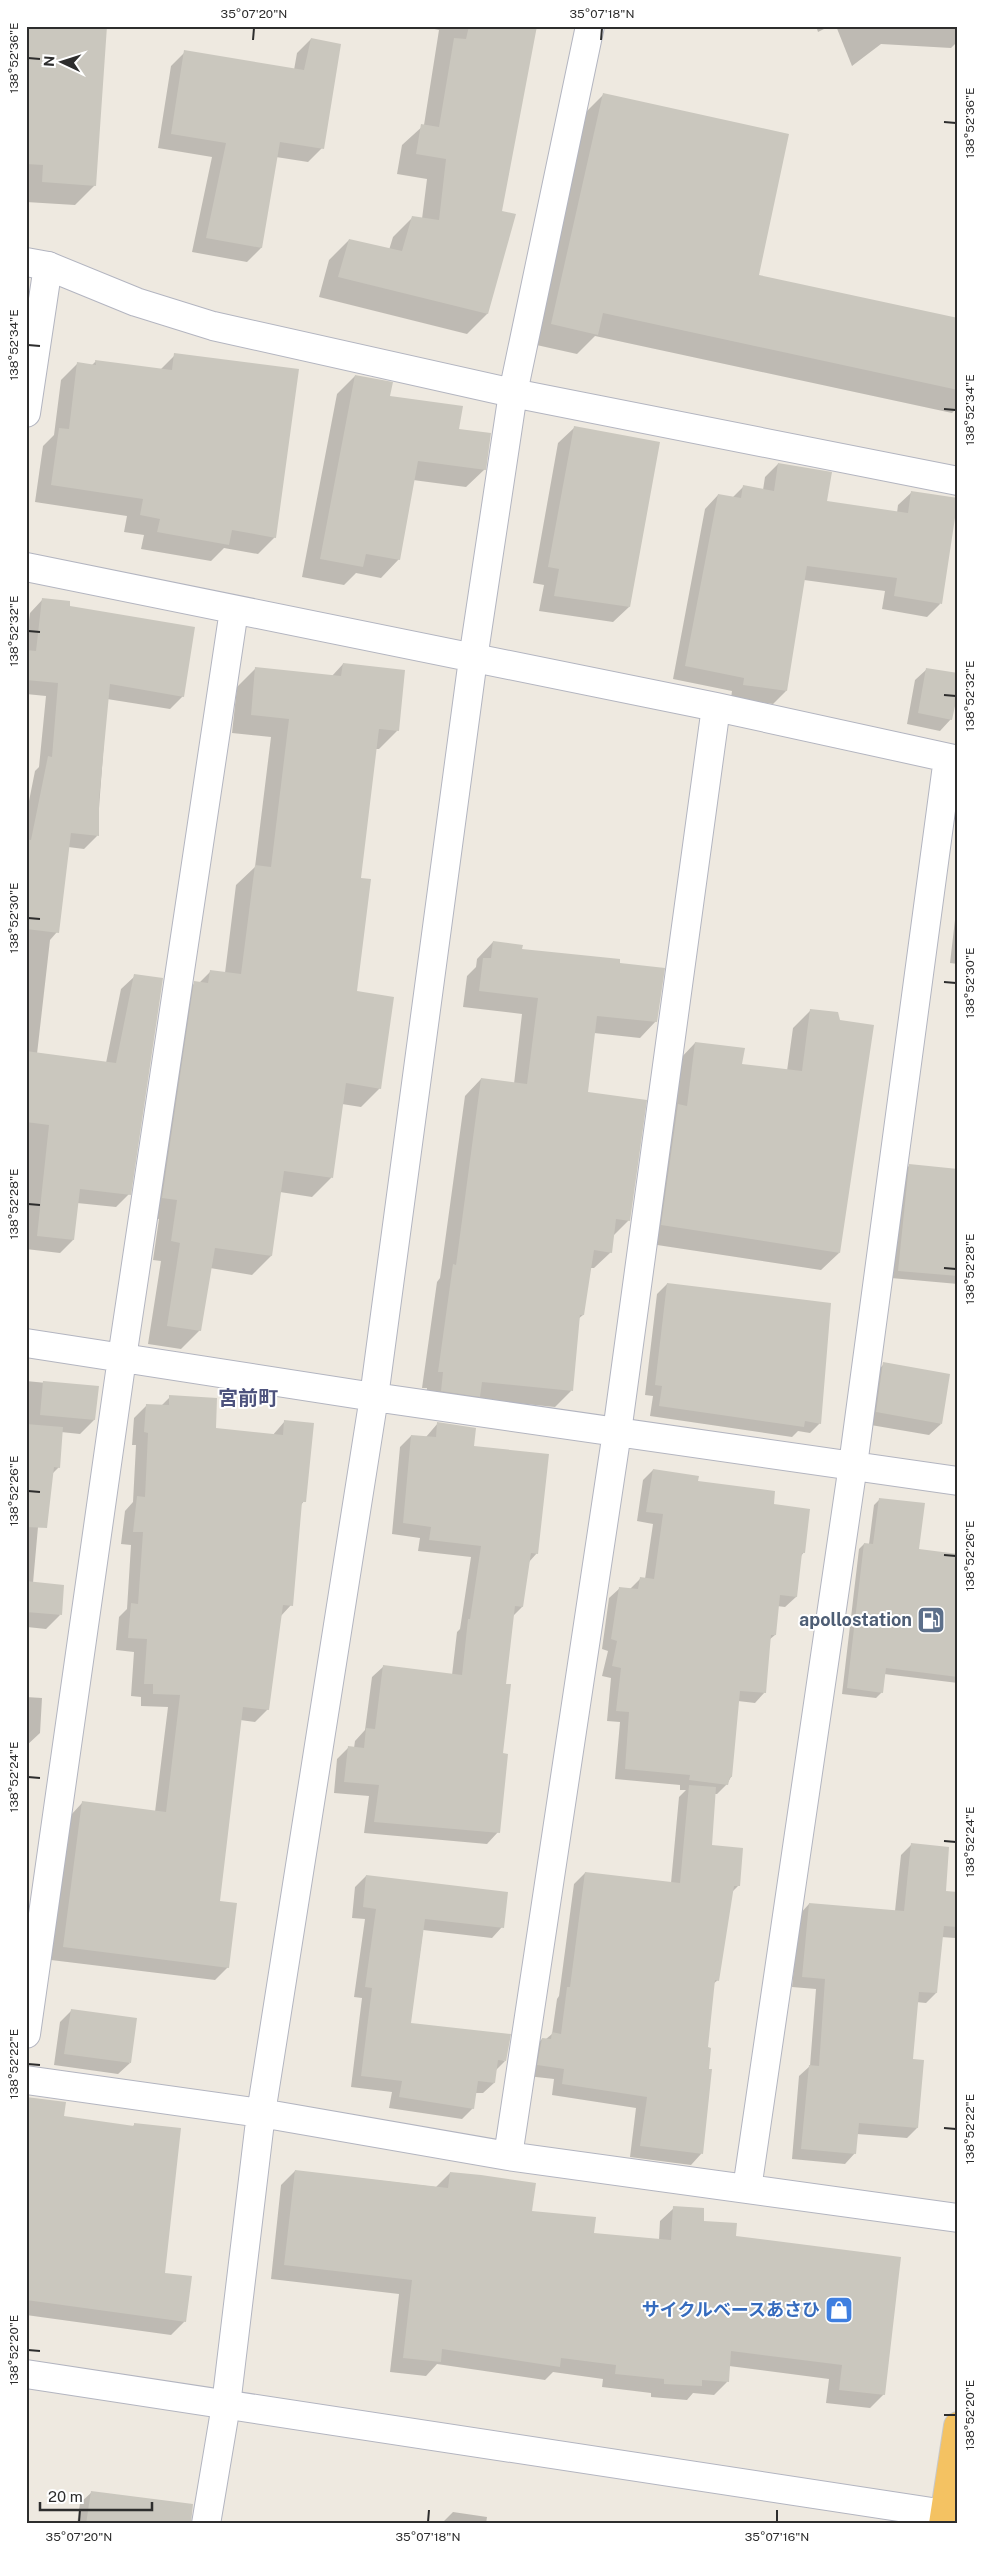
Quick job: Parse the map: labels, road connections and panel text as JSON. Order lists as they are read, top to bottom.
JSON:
{
  "districts": ["宮前町"],
  "places": {
    "fuel station": ["apollostation"],
    "shop": ["サイクルベースあさひ"]
  },
  "scale_bar": "20 m",
  "north": "left",
  "coordinates": [
    "35°07'20\"N",
    "35°07'18\"N",
    "138°52'36\"E",
    "138°52'34\"E",
    "138°52'32\"E",
    "138°52'30\"E",
    "138°52'28\"E",
    "138°52'26\"E",
    "138°52'24\"E",
    "138°52'22\"E",
    "138°52'20\"E",
    "35°07'16\"N"
  ]
}
